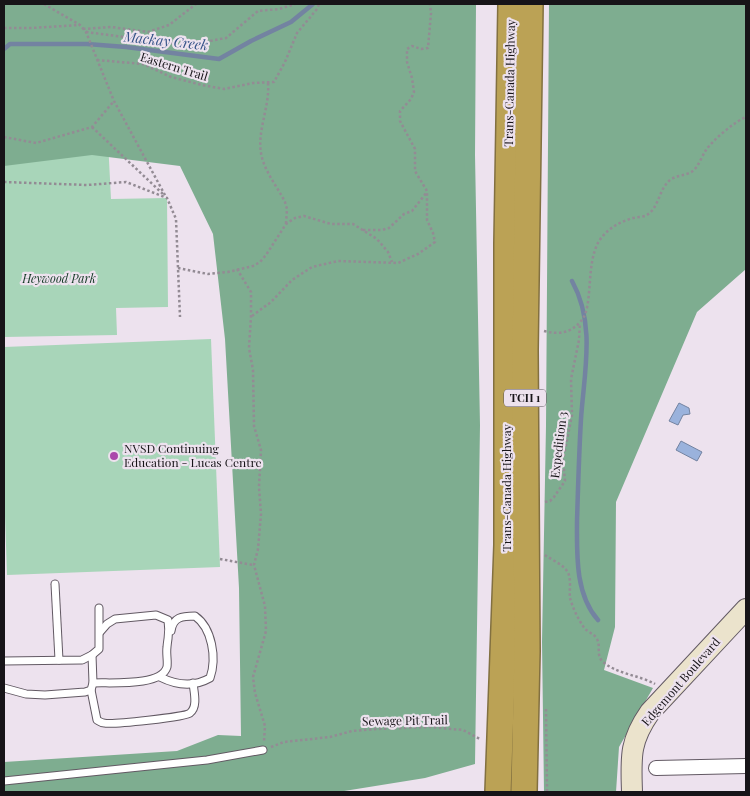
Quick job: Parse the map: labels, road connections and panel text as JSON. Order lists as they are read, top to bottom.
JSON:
{
  "streets": {
    "highway": ["Trans-Canada Highway", "TCH 1"],
    "street": ["Edgemont Boulevard"],
    "path": ["Eastern Trail", "Expedition 3", "Sewage Pit Trail"]
  },
  "water": ["Mackay Creek"],
  "parks": ["Heywood Park"],
  "places": ["NVSD Continuing Education - Lucas Centre"]
}
